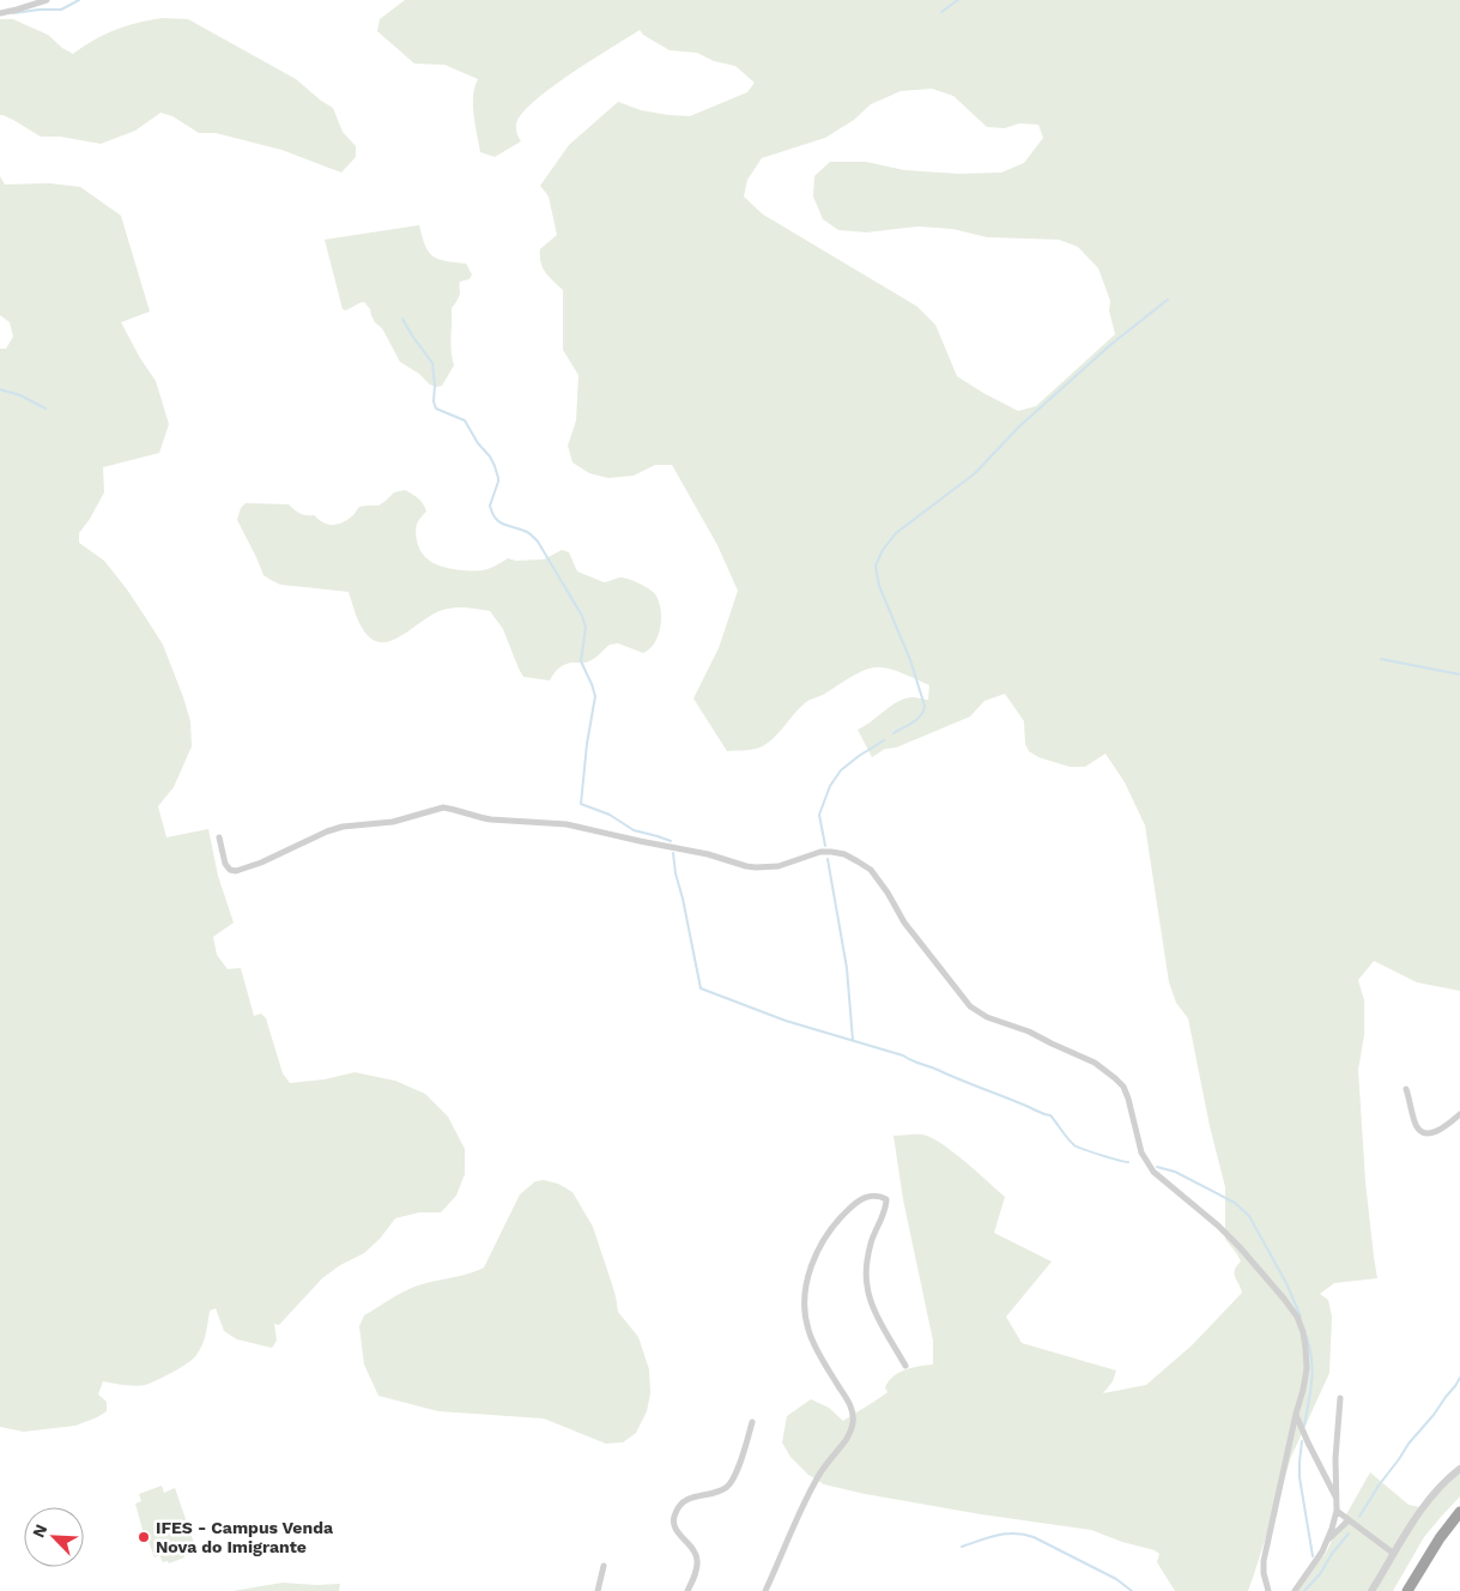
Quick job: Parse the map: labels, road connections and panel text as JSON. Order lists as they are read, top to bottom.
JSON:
{
  "places": ["IFES - Campus Venda Nova do Imigrante"],
  "north": "top left"
}
